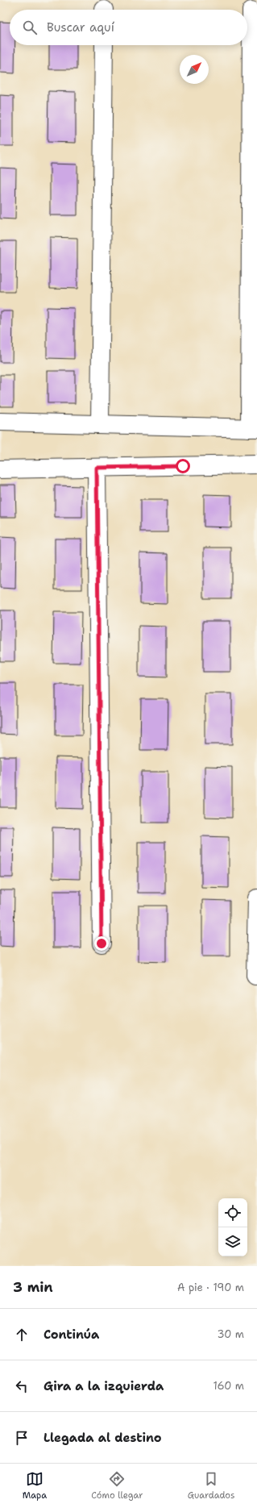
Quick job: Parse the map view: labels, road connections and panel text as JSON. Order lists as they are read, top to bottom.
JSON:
{
  "north": "top right",
  "page": {
    "search": "Buscar aquí",
    "heading": ["3 min", "A pie · 190 m"],
    "list": [
      ["Continúa", "30 m"],
      ["Gira a la izquierda", "160 m"],
      "Llegada al destino"
    ],
    "nav": ["Mapa", "Cómo llegar", "Guardados"]
  }
}
